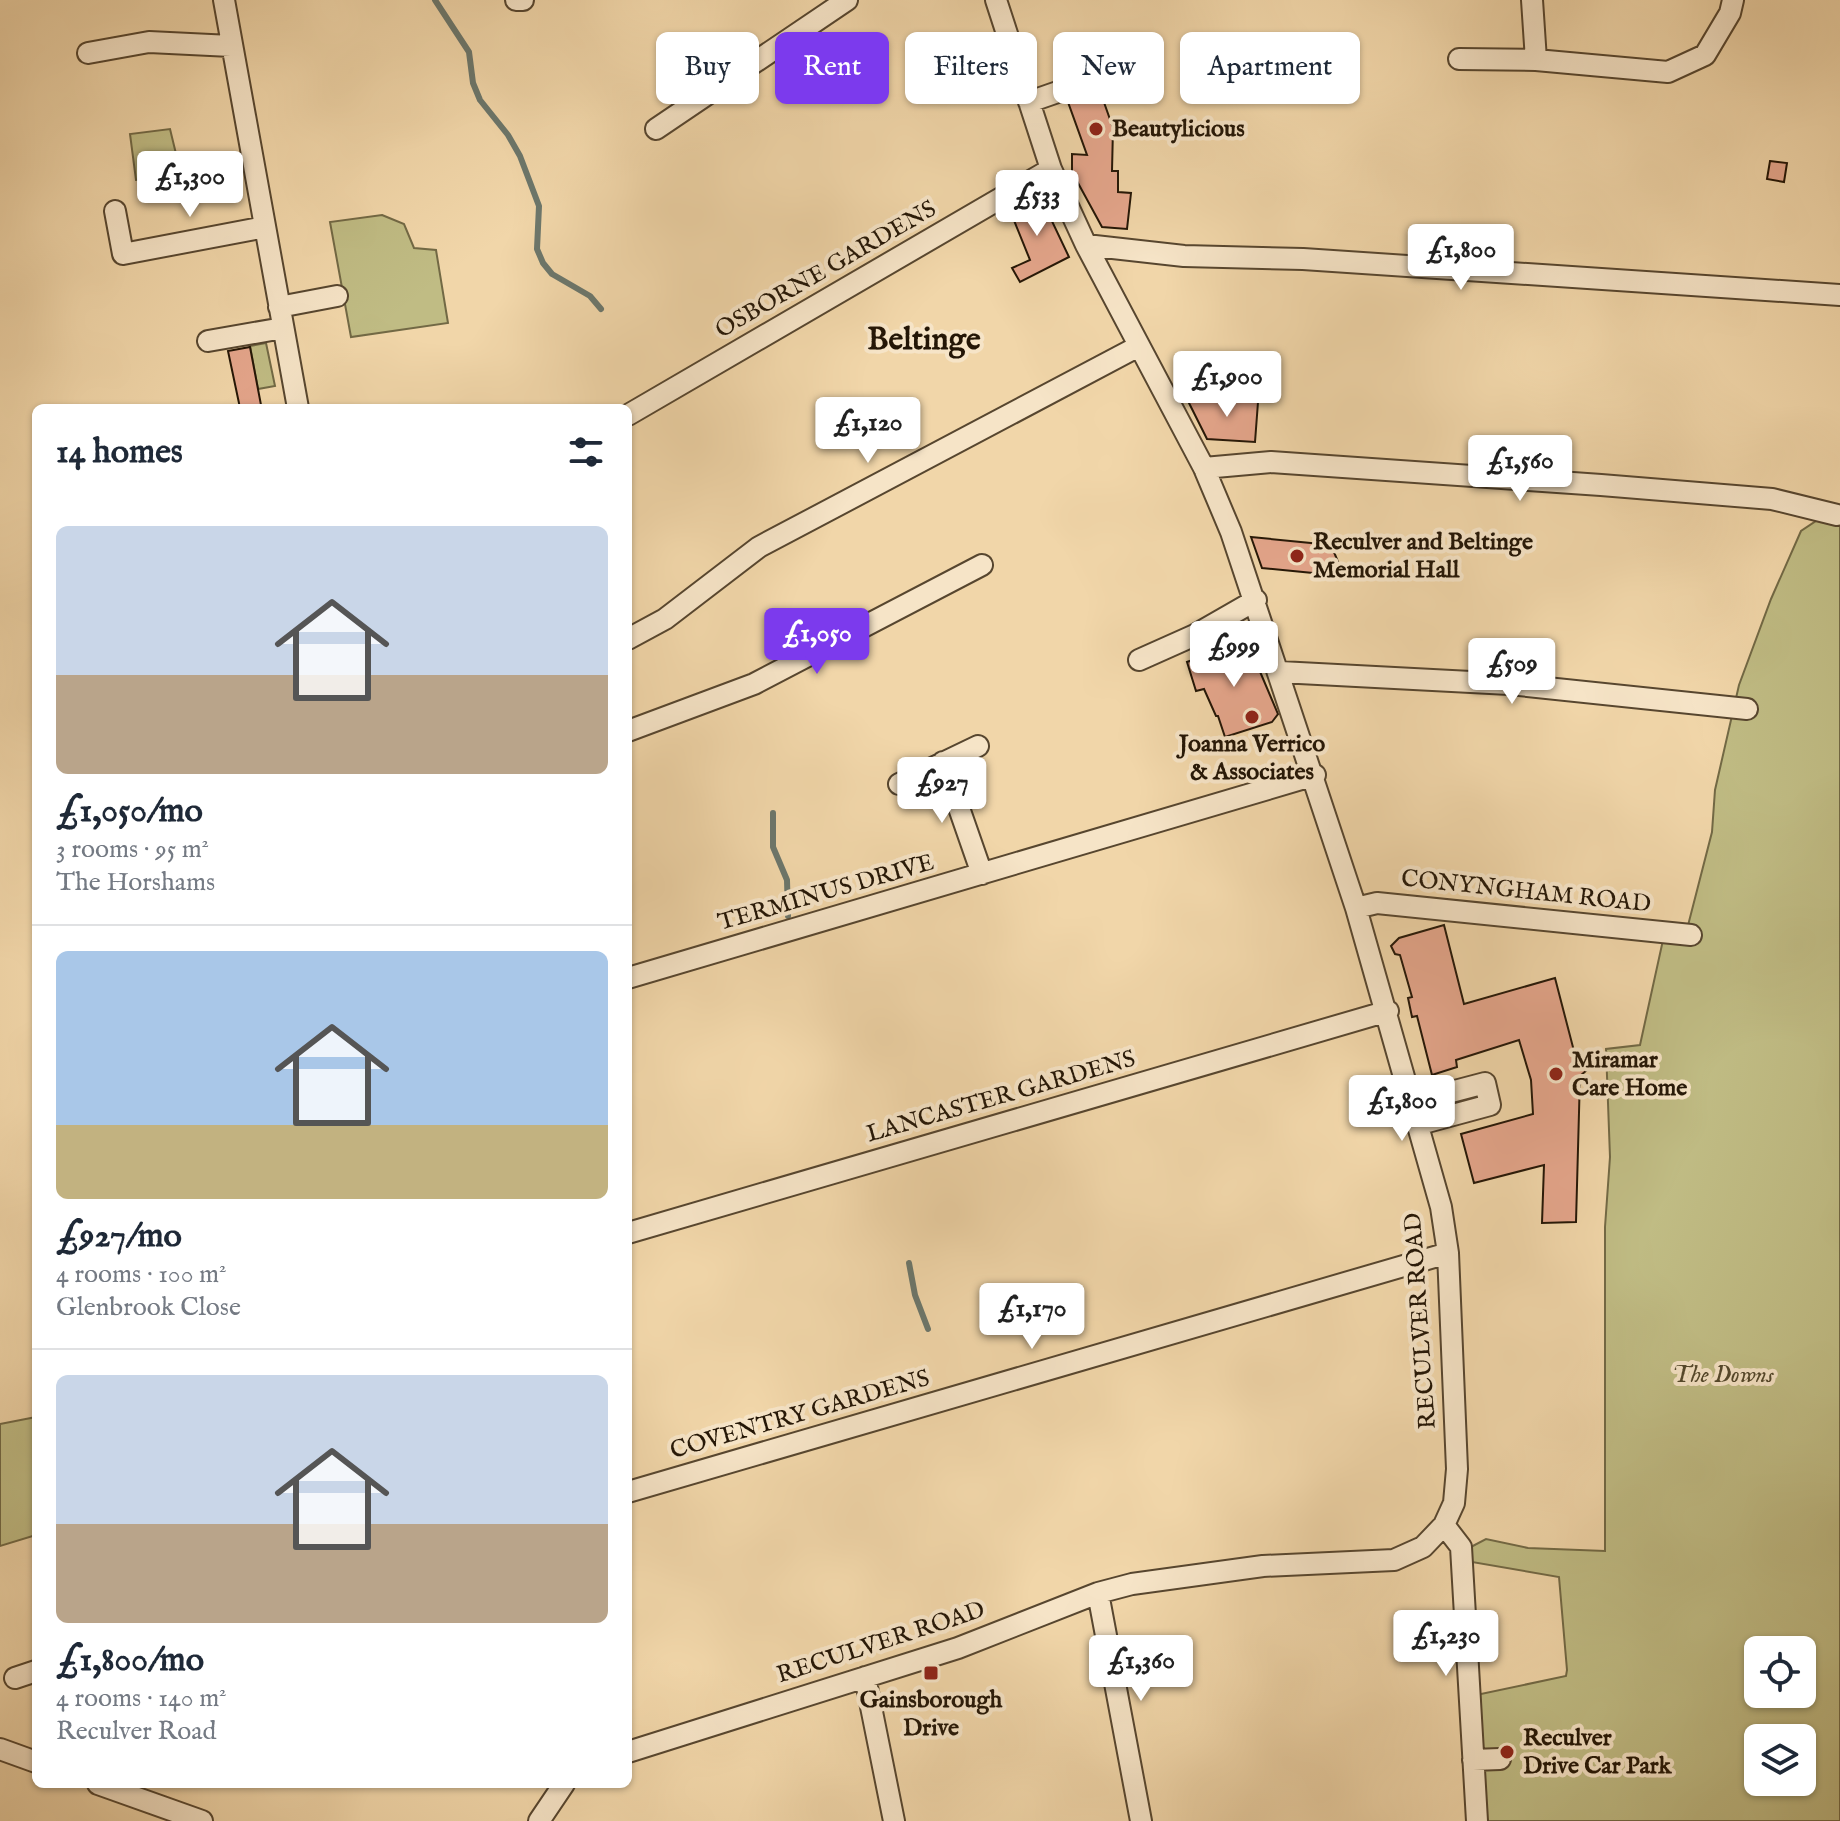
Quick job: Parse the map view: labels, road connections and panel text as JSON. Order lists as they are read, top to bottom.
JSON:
{
  "streets": {
    "street": [
      "OSBORNE GARDENS",
      "CONYNGHAM ROAD",
      "TERMINUS DRIVE",
      "LANCASTER GARDENS",
      "RECULVER ROAD",
      "COVENTRY GARDENS"
    ]
  },
  "crossings": [
    ["OSBORNE GARDENS", "RECULVER ROAD"],
    ["CONYNGHAM ROAD", "RECULVER ROAD"],
    ["TERMINUS DRIVE", "RECULVER ROAD"],
    ["LANCASTER GARDENS", "RECULVER ROAD"],
    ["RECULVER ROAD", "COVENTRY GARDENS"]
  ],
  "districts": ["Beltinge"],
  "parks": ["The Downs"],
  "places": {
    "other": [
      "Beautylicious",
      "Reculver and Beltinge Memorial Hall",
      "Joanna Verrico & Associates",
      "Miramar Care Home",
      "Reculver Drive Car Park"
    ],
    "transit": ["Gainsborough Drive"]
  },
  "page": {
    "chip": [
      "Buy",
      "Rent",
      "Filters",
      "New",
      "Apartment"
    ],
    "price": [
      "£1,300",
      "£533",
      "£1,800",
      "£1,900",
      "£1,120",
      "£1,560",
      "£1,050",
      "£999",
      "£509",
      "£927",
      "£1,800",
      "£1,170",
      "£1,230",
      "£1,360"
    ],
    "heading": "14 homes",
    "list": [
      {
        "name": "£1,050/mo",
        "note": "3 rooms · 95 m² · The Horshams"
      },
      {
        "name": "£927/mo",
        "note": "4 rooms · 100 m² · Glenbrook Close"
      },
      {
        "name": "£1,800/mo",
        "note": "4 rooms · 140 m² · Reculver Road"
      }
    ]
  }
}
